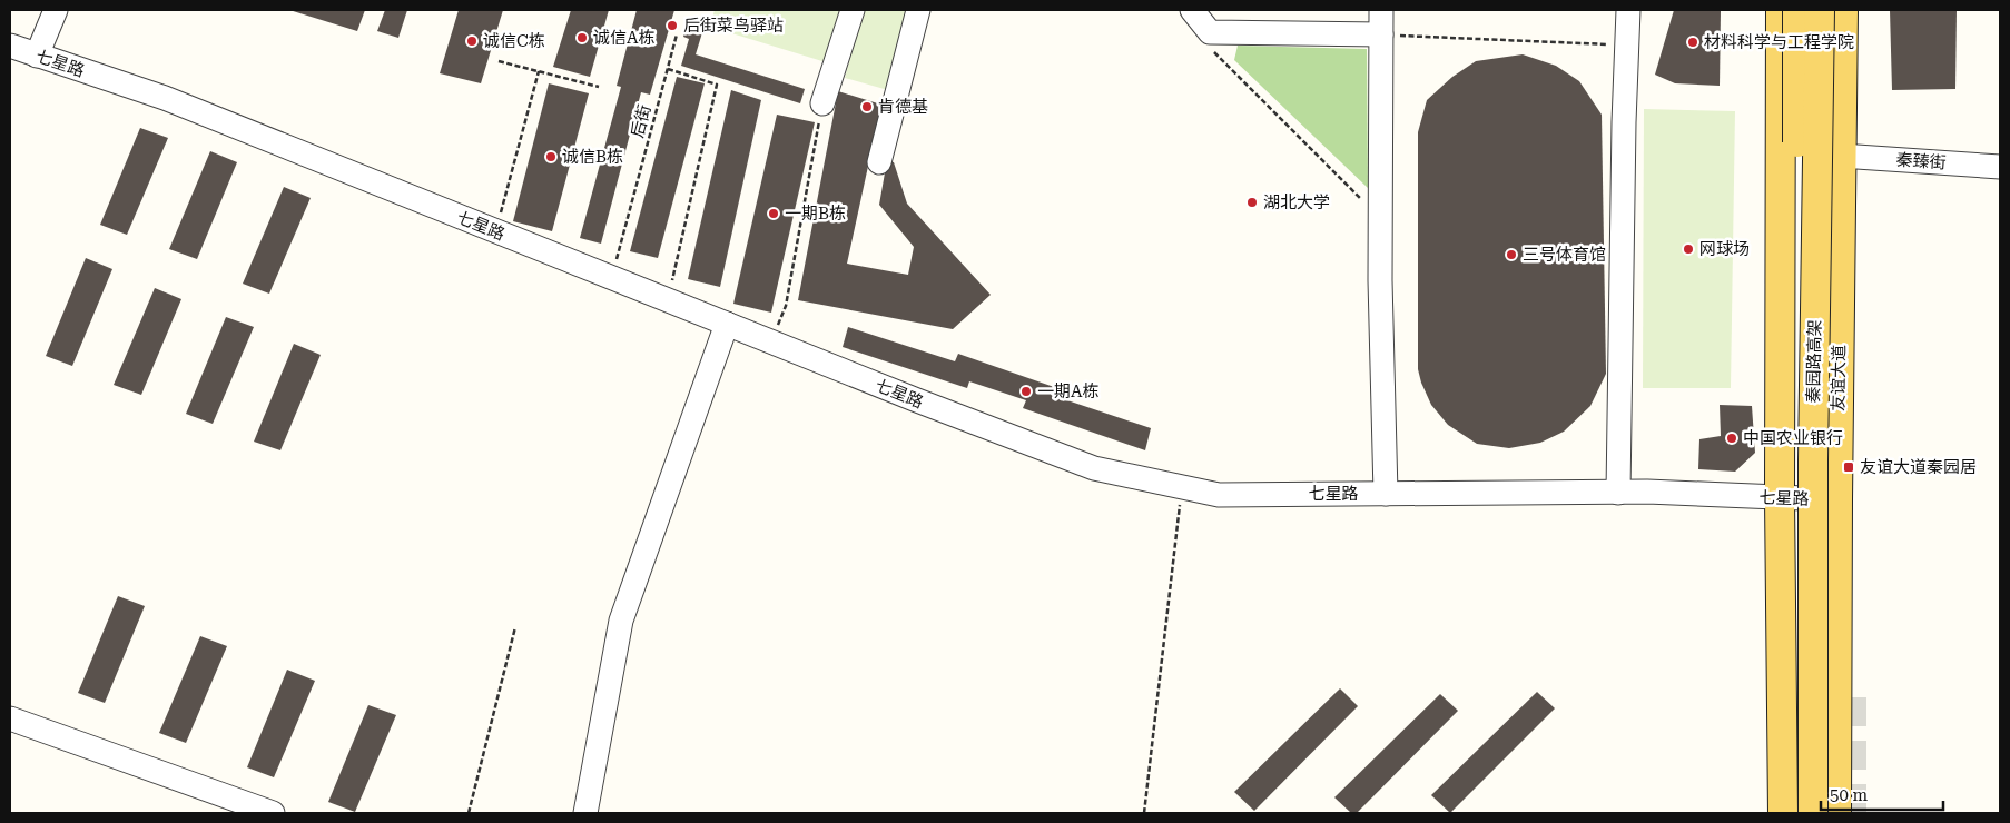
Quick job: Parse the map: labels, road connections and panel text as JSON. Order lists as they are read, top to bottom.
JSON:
{
  "streets": {
    "main road": ["秦园路高架", "友谊大道"],
    "street": ["七星路", "秦臻街"],
    "path": ["后街"]
  },
  "crossings": [
    ["七星路", "后街"],
    ["七星路", "友谊大道"],
    ["秦臻街", "友谊大道"]
  ],
  "places": {
    "other": [
      "后街菜鸟驿站",
      "诚信A栋",
      "诚信C栋",
      "材料科学与工程学院",
      "肯德基",
      "诚信B栋",
      "湖北大学",
      "一期B栋",
      "网球场",
      "三号体育馆",
      "一期A栋",
      "中国农业银行"
    ],
    "transit": ["友谊大道秦园居"]
  },
  "scale_bar": "50 m"
}
